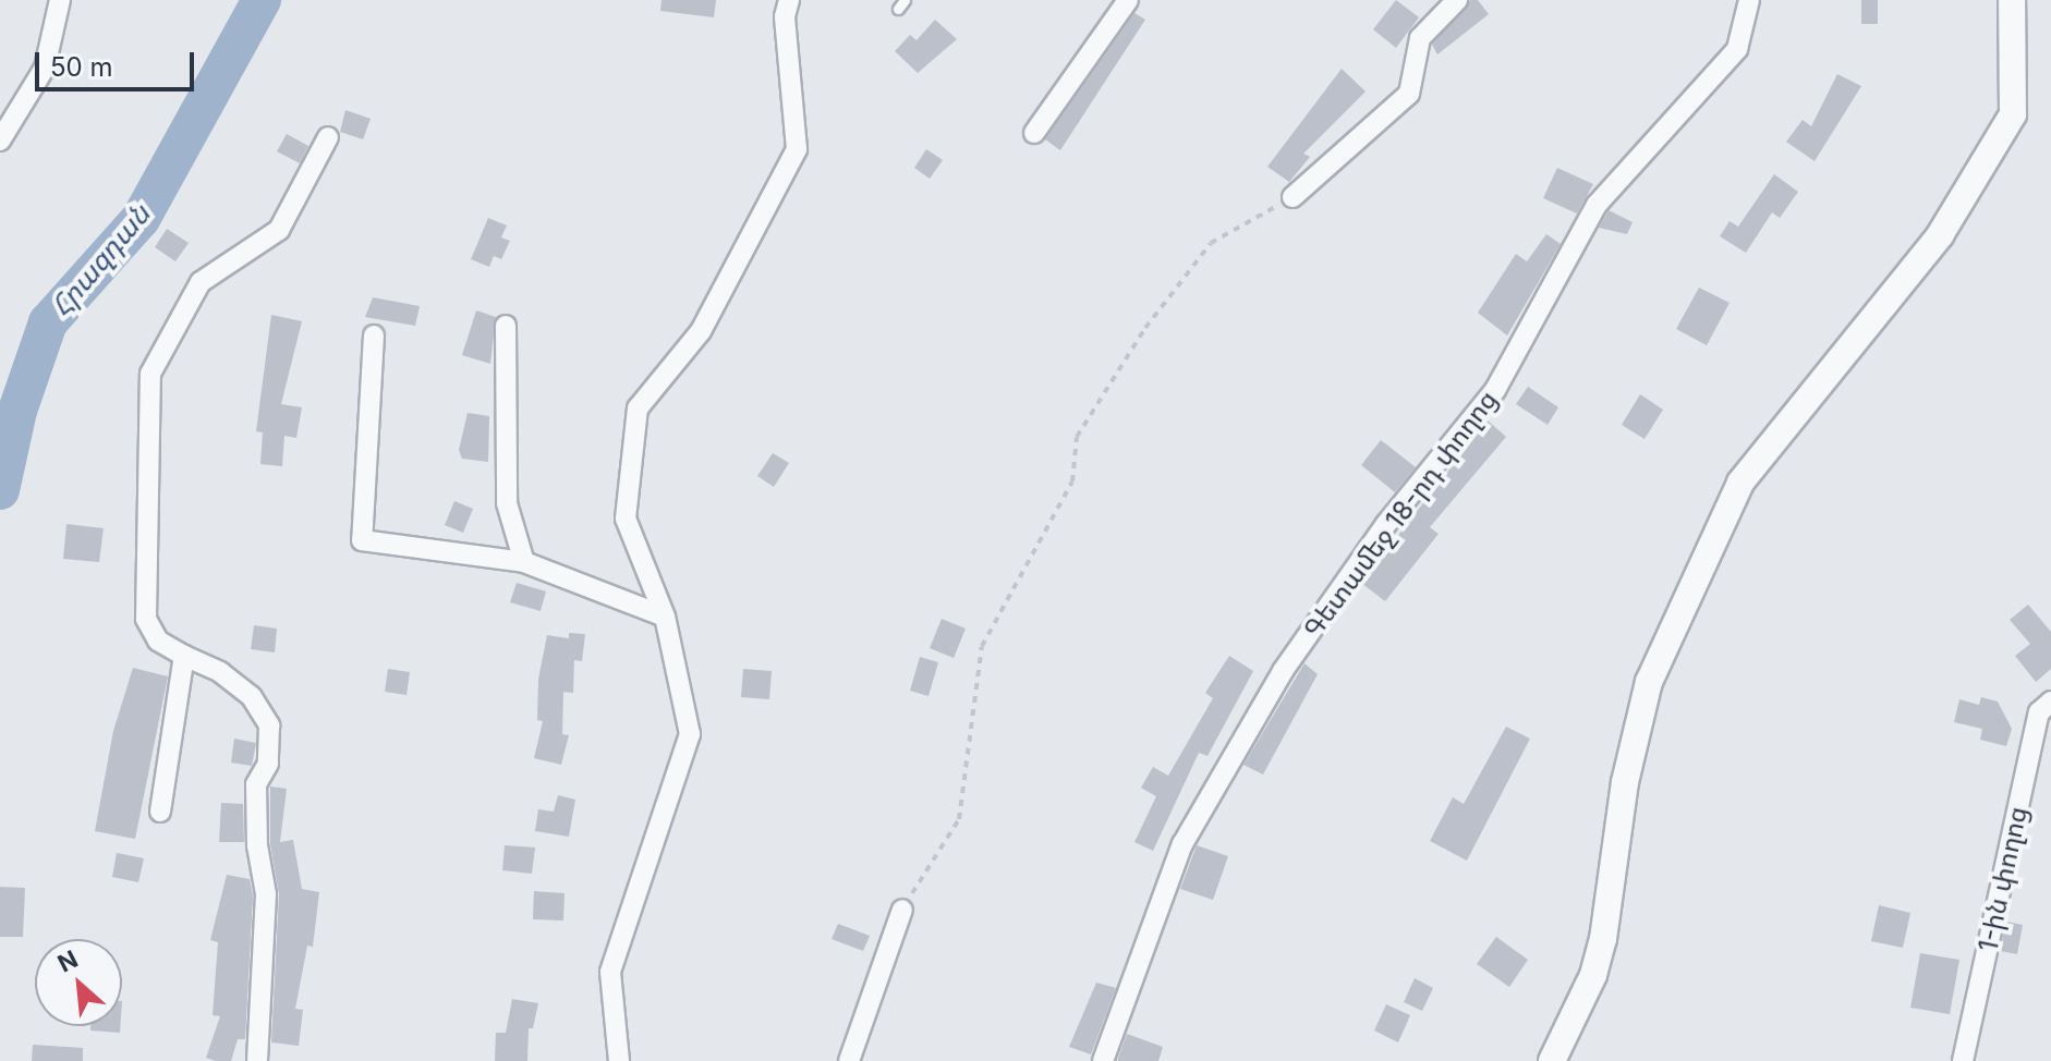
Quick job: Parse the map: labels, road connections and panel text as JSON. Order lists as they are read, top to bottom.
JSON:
{
  "streets": {
    "street": ["Գետամեջ 18-րդ փողոց", "1-ին փողոց"]
  },
  "water": ["Հրազդան"],
  "scale_bar": "50 m",
  "north": "top left"
}
